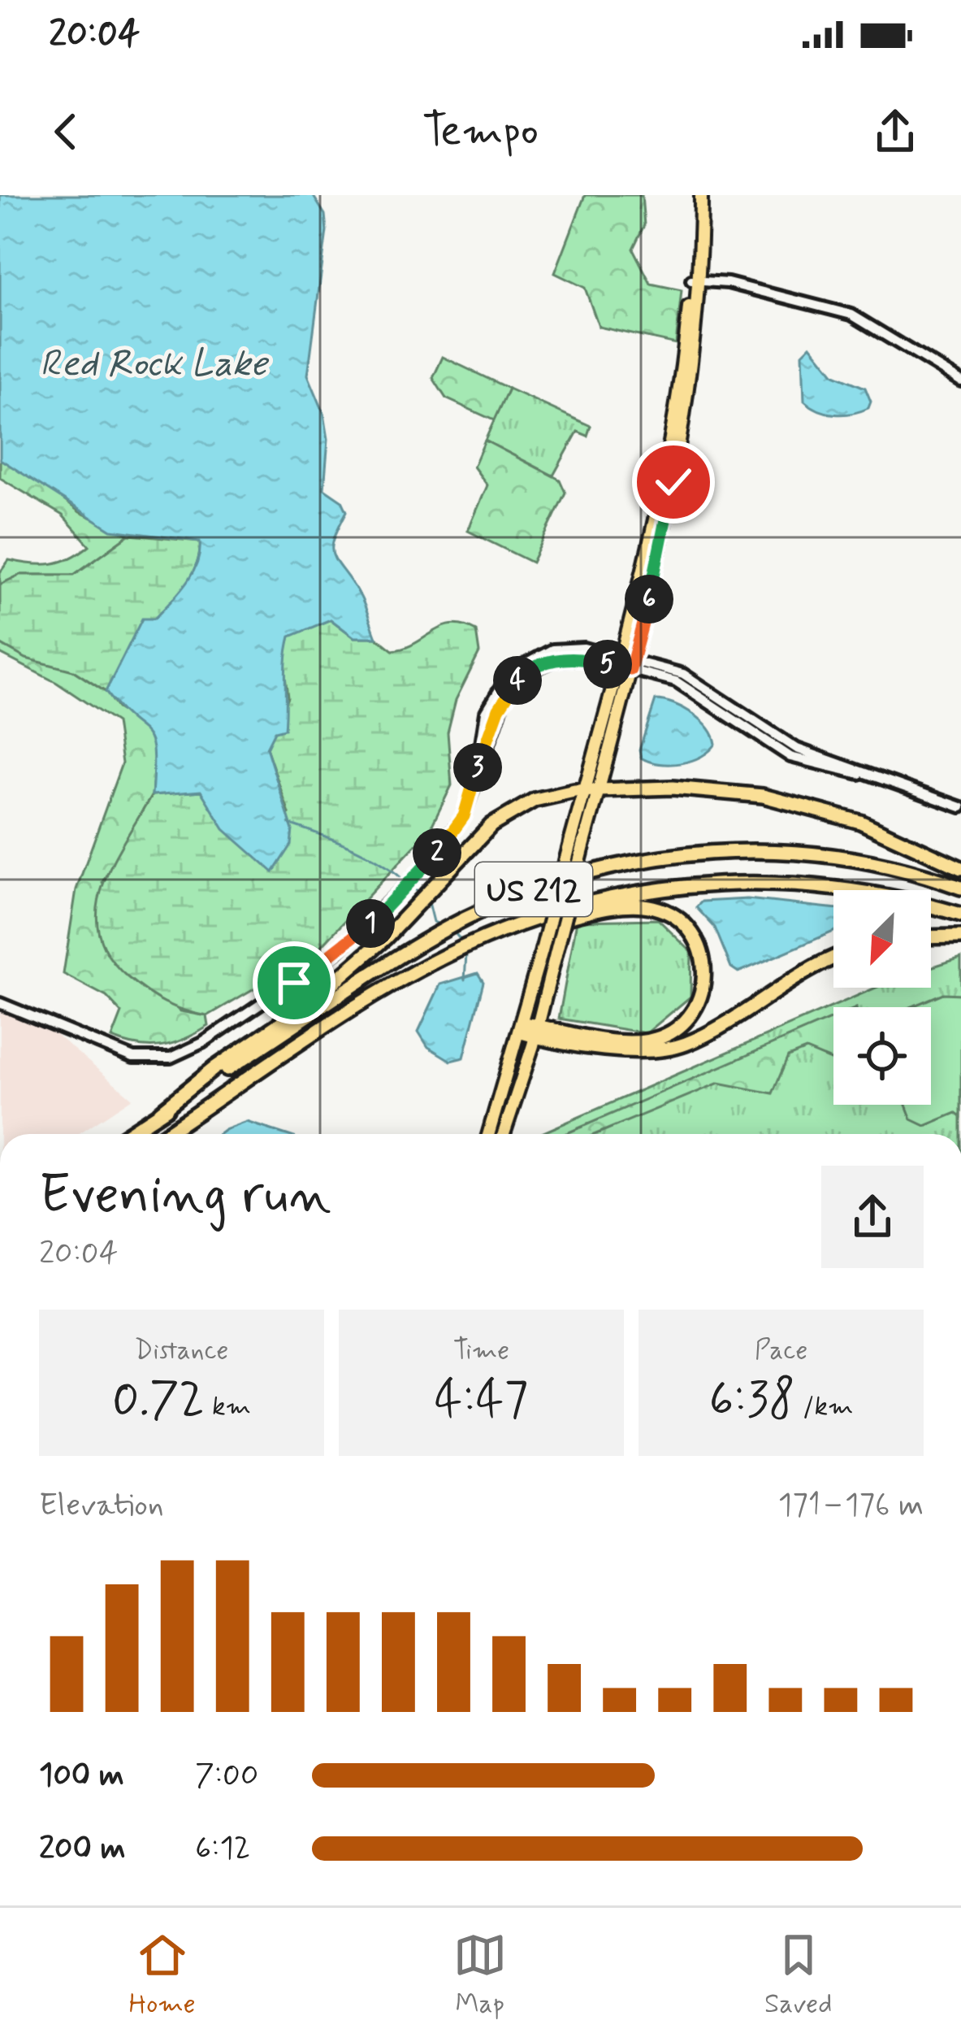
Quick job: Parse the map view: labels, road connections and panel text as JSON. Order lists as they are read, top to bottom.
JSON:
{
  "streets": {
    "highway": ["US 212"]
  },
  "water": ["Red Rock Lake"],
  "north": "bottom left",
  "page": {
    "status": "20:04",
    "header": "Tempo",
    "pins": [
      "6",
      "5",
      "4",
      "3",
      "2",
      "1"
    ],
    "heading": ["Evening run", "20:04"],
    "stats": [
      ["Distance", "0.72 km"],
      ["Time", "4:47"],
      ["Pace", "6:38 /km"]
    ],
    "chart": ["Elevation", "171–176 m"],
    "list": [
      {
        "name": "100 m",
        "note": "7:00"
      },
      {
        "name": "200 m",
        "note": "6:12"
      }
    ],
    "tabs": ["Home", "Map", "Saved"]
  }
}
